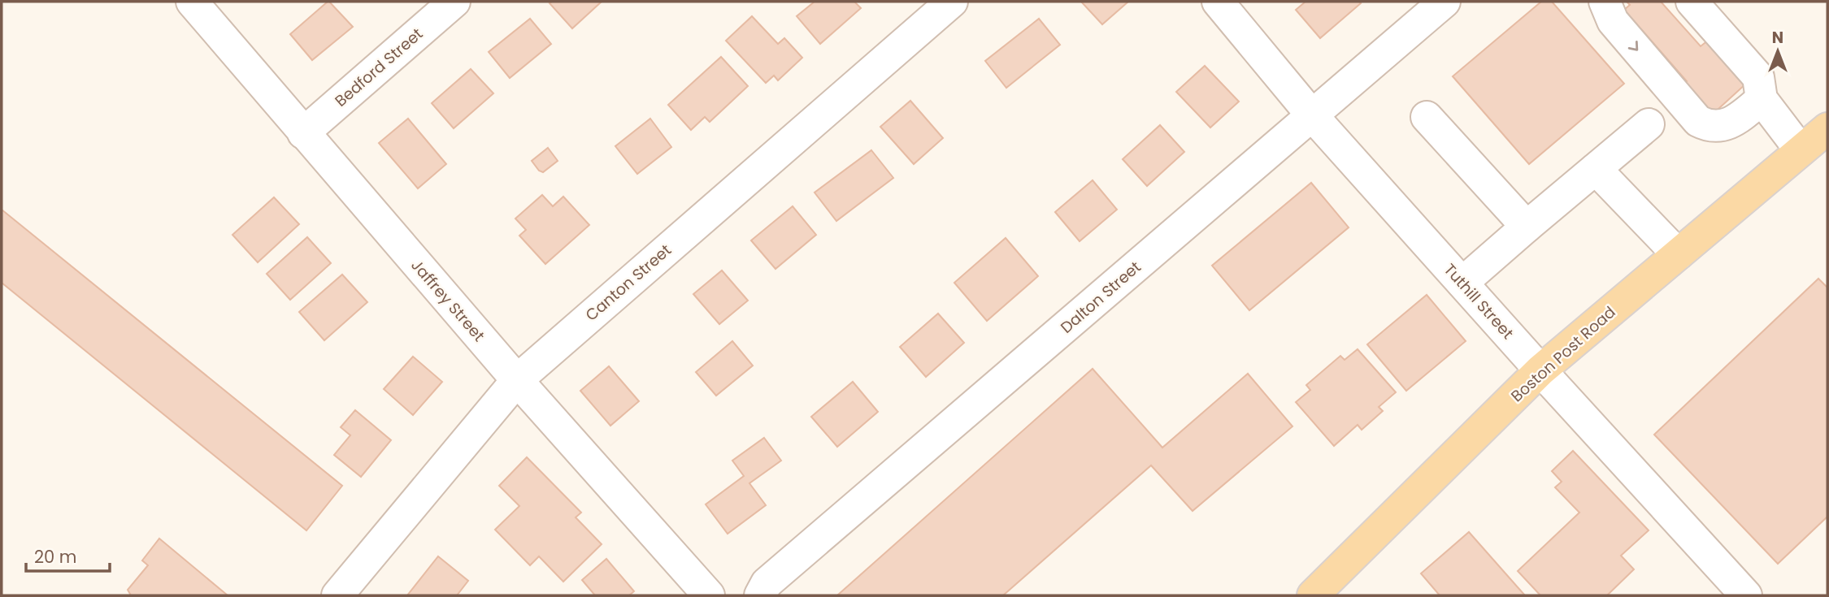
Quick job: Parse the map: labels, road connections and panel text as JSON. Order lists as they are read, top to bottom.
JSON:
{
  "streets": {
    "main road": ["Boston Post Road"],
    "street": [
      "Bedford Street",
      "Canton Street",
      "Dalton Street",
      "Jaffrey Street",
      "Tuthill Street"
    ]
  },
  "crossings": [
    ["Bedford Street", "Jaffrey Street"],
    ["Canton Street", "Jaffrey Street"],
    ["Dalton Street", "Tuthill Street"],
    ["Tuthill Street", "Boston Post Road"]
  ],
  "scale_bar": "20 m",
  "north": "top"
}
